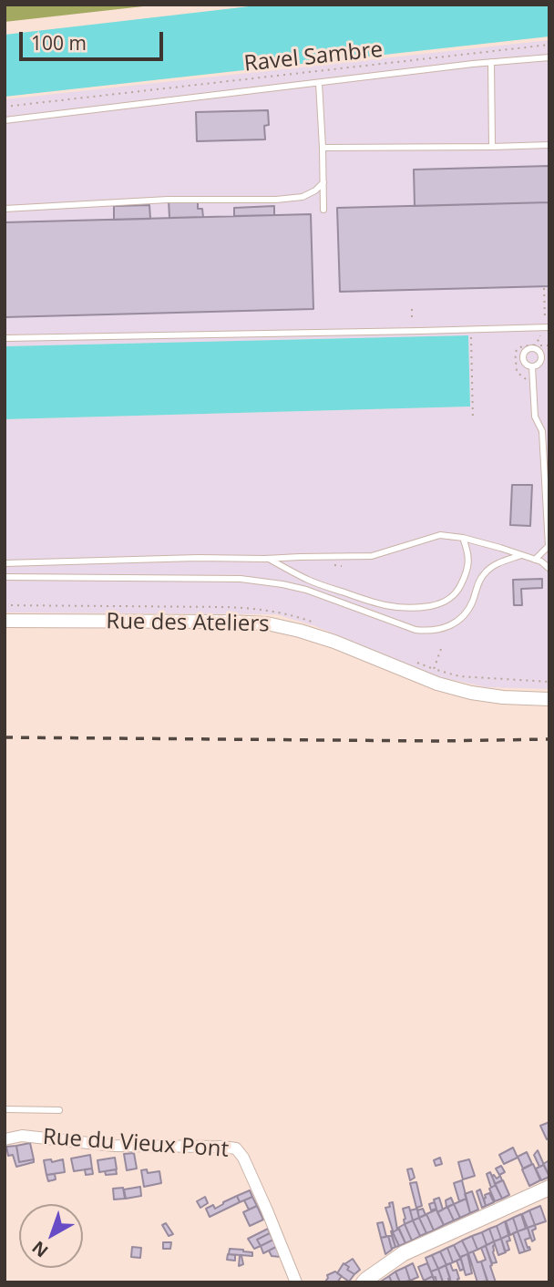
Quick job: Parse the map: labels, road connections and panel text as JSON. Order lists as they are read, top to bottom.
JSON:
{
  "streets": {
    "street": ["Rue des Ateliers", "Rue du Vieux Pont"],
    "path": ["Ravel Sambre"]
  },
  "scale_bar": "100 m",
  "north": "bottom left"
}
